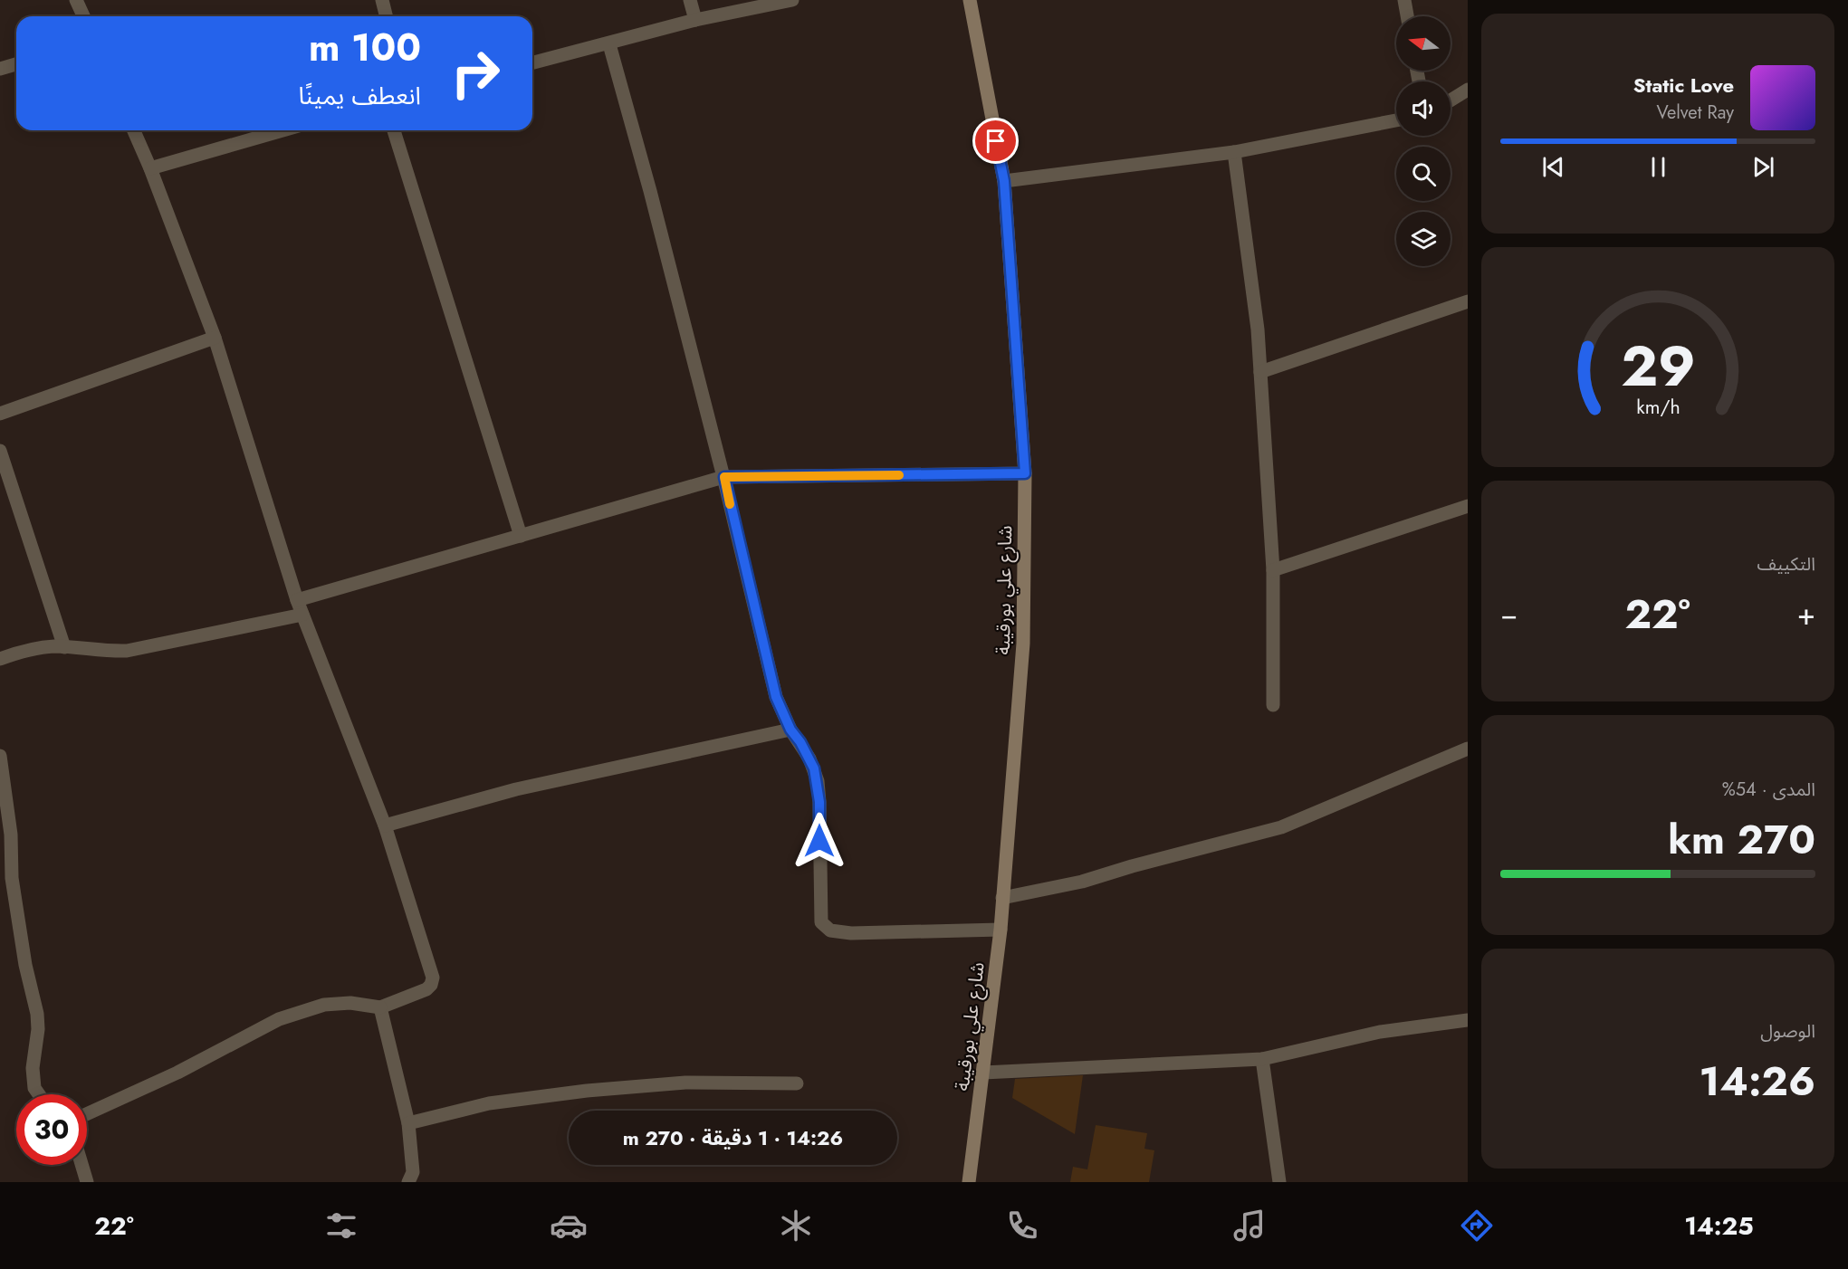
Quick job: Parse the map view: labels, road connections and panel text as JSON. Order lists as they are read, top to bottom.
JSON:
{
  "streets": {
    "main road": ["شارع علي بورقيبة"]
  },
  "north": "left",
  "page": {
    "turn": ["100 m", "انعطف يمينًا"],
    "song": ["Static Love", "Velvet Ray"],
    "tile": [
      "التكييف",
      ["المدى · 54%", "270 km"],
      ["الوصول", "14:26"]
    ],
    "heat": ["−", "22°", "+"],
    "limit": "30",
    "trip": "14:26 · 1 دقيقة · 270 m",
    "tabs": ["14:25", "22°"],
    "gauge": ["29", "km/h"]
  }
}
